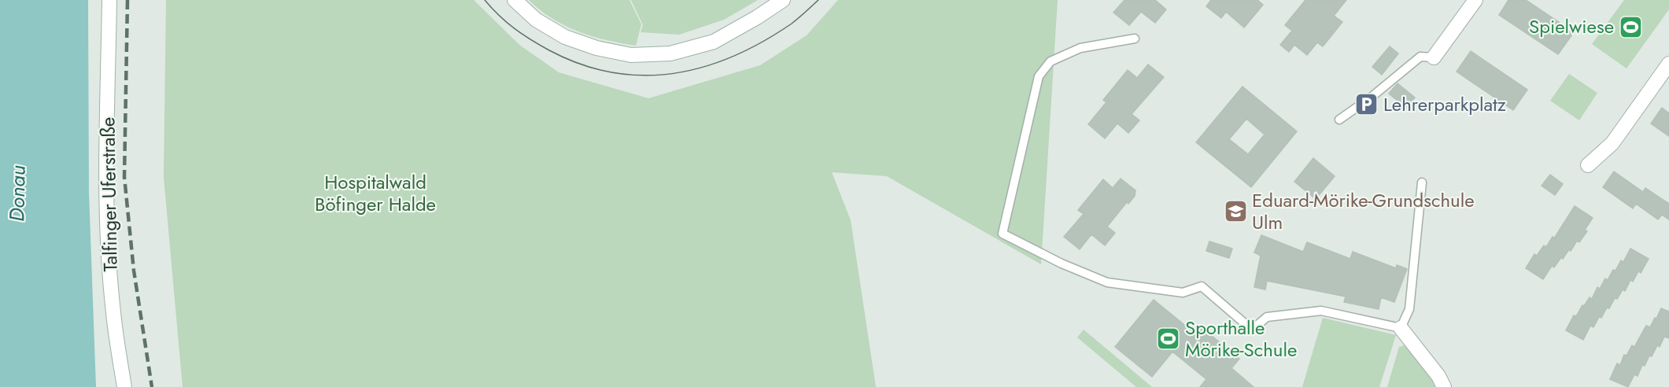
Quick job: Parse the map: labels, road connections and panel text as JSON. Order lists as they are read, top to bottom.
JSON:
{
  "streets": {
    "street": ["Talfinger Uferstraße"]
  },
  "water": ["Donau"],
  "parks": ["Hospitalwald Böfinger Halde"],
  "places": {
    "sports": ["Spielwiese", "Sporthalle Mörike-Schule"],
    "parking": ["Lehrerparkplatz"],
    "school or university": ["Eduard-Mörike-Grundschule Ulm"]
  }
}
